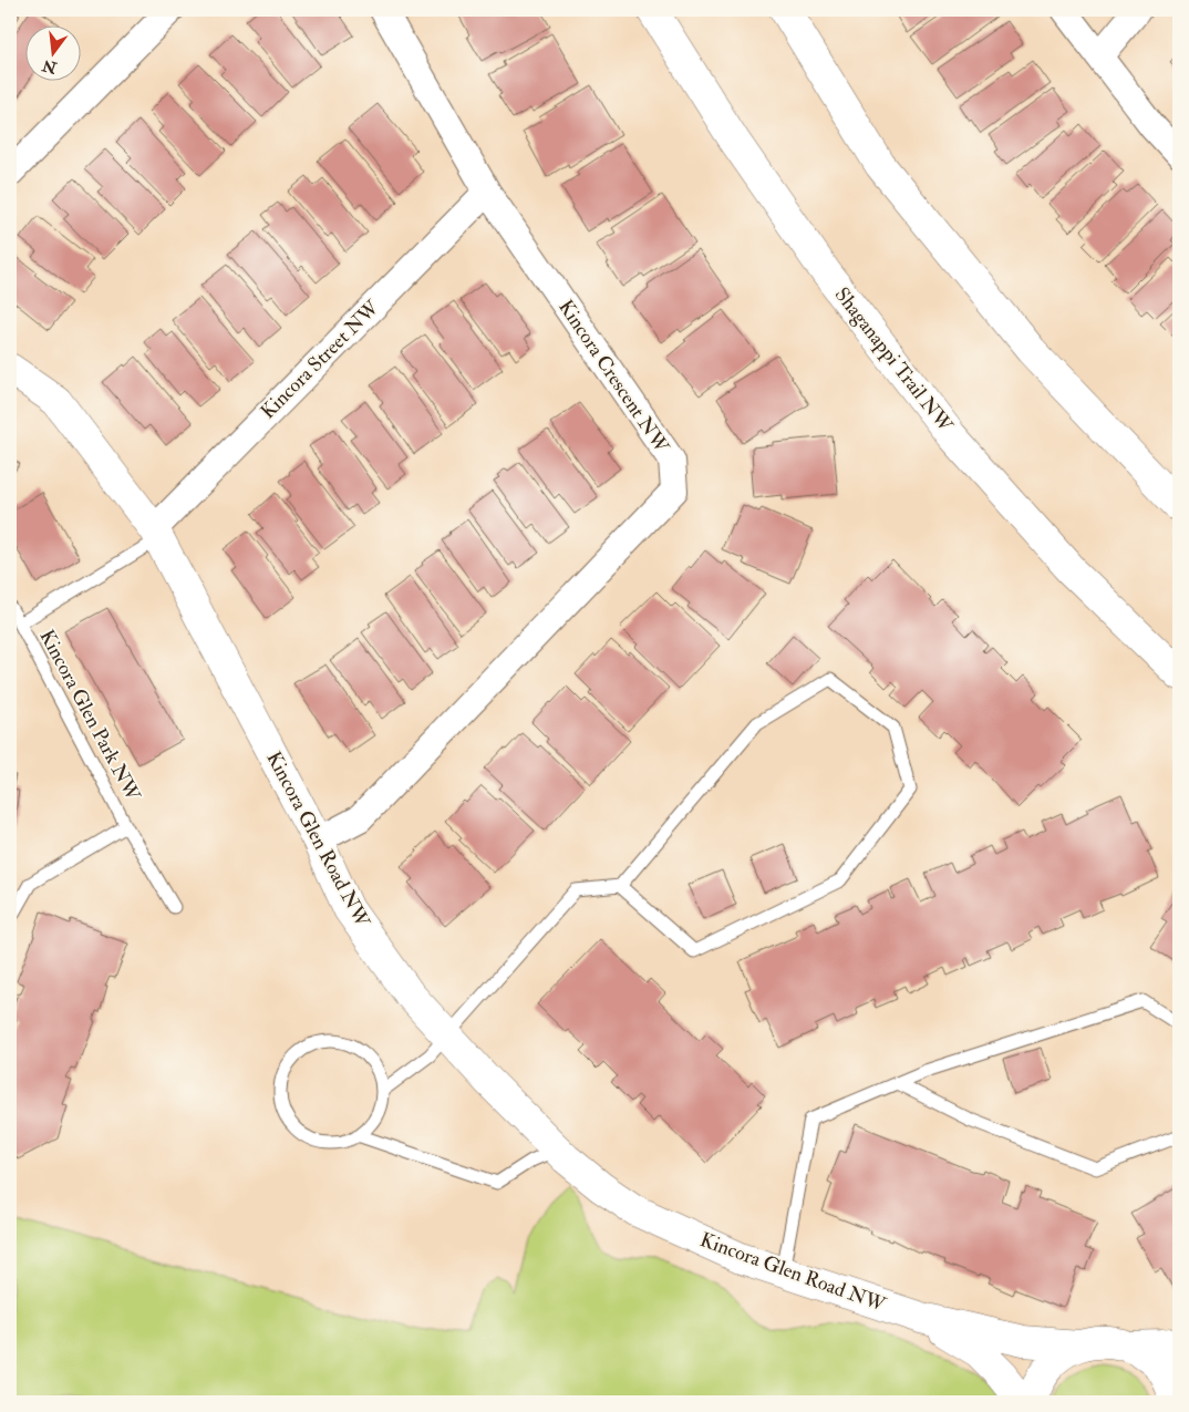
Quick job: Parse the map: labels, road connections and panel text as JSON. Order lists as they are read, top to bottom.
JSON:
{
  "streets": {
    "street": [
      "Kincora Street NW",
      "Shaganappi Trail NW",
      "Kincora Crescent NW",
      "Kincora Glen Road NW"
    ],
    "lane": ["Kincora Glen Park NW"]
  },
  "crossings": [
    ["Kincora Street NW", "Kincora Crescent NW"],
    ["Kincora Street NW", "Kincora Glen Park NW"],
    ["Kincora Street NW", "Kincora Glen Road NW"],
    ["Kincora Crescent NW", "Kincora Glen Road NW"],
    ["Kincora Glen Park NW", "Kincora Glen Road NW"]
  ],
  "north": "bottom"
}
